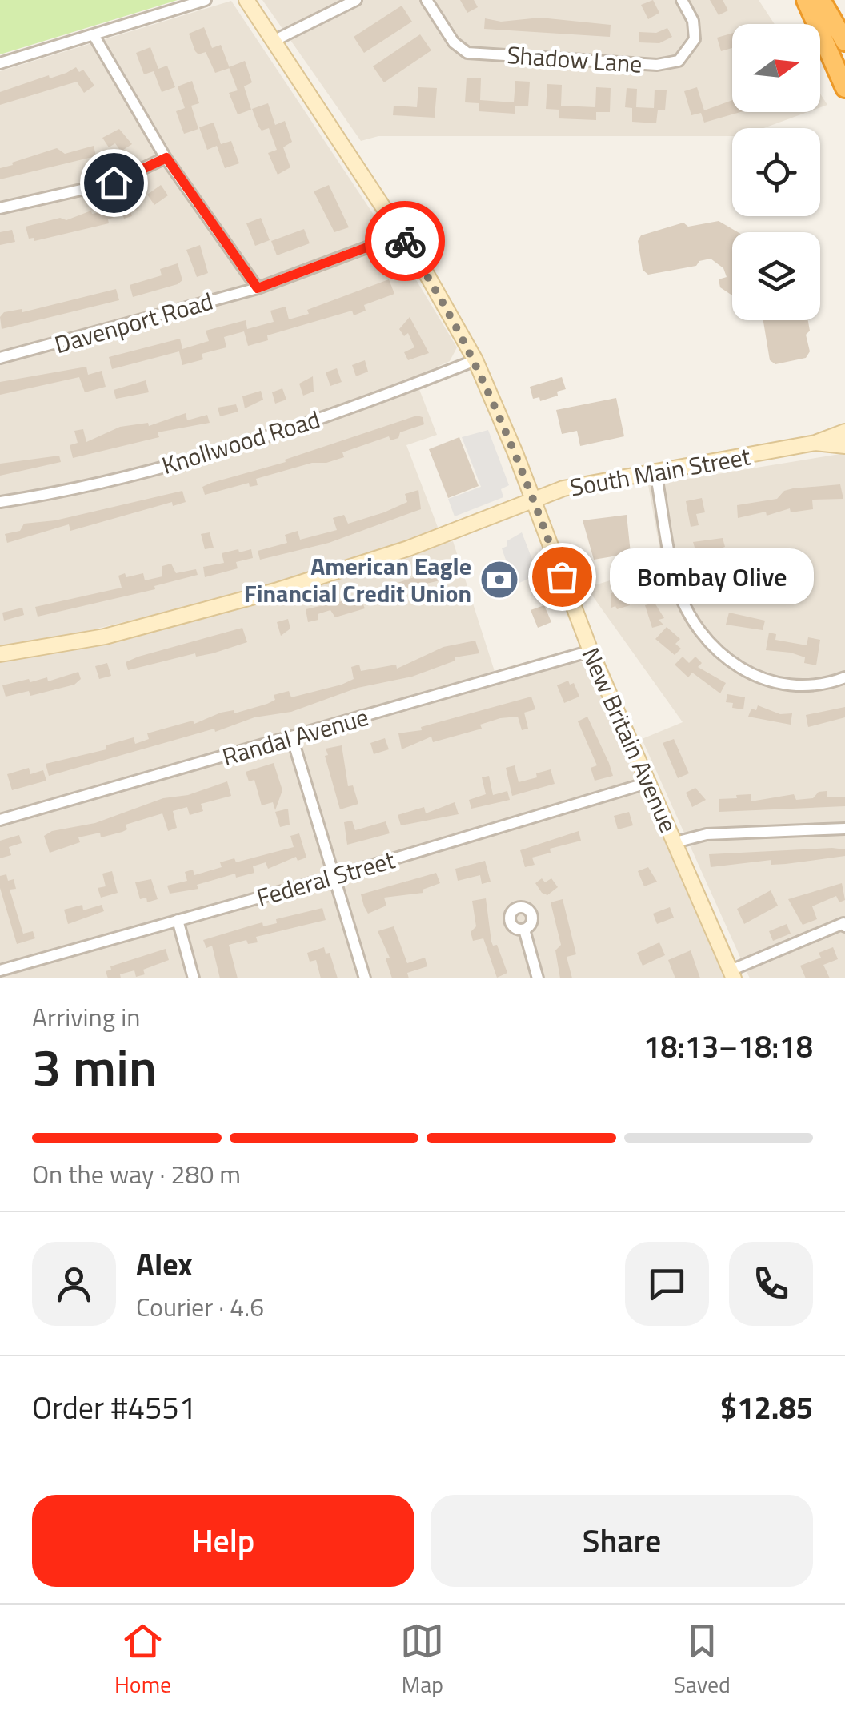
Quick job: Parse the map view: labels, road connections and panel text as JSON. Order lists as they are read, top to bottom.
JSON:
{
  "streets": {
    "main road": ["South Main Street", "New Britain Avenue"],
    "street": [
      "Shadow Lane",
      "Davenport Road",
      "Knollwood Road",
      "Randal Avenue",
      "Federal Street"
    ]
  },
  "crossings": [
    ["Davenport Road", "New Britain Avenue"],
    ["Knollwood Road", "New Britain Avenue"],
    ["South Main Street", "New Britain Avenue"],
    ["Randal Avenue", "New Britain Avenue"],
    ["New Britain Avenue", "Federal Street"]
  ],
  "places": {
    "other": ["Bombay Olive"],
    "bank": ["American Eagle Financial Credit Union"]
  },
  "north": "right",
  "page": {
    "bubble": "Bombay Olive",
    "heading": ["3 min", "Arriving in", "18:13–18:18"],
    "panel": [
      "Alex",
      "Courier · 4.6",
      "Order #4551",
      "$12.85"
    ],
    "bar": "On the way · 280 m",
    "buttons": ["Help", "Share"],
    "tabs": ["Home", "Map", "Saved"]
  }
}
